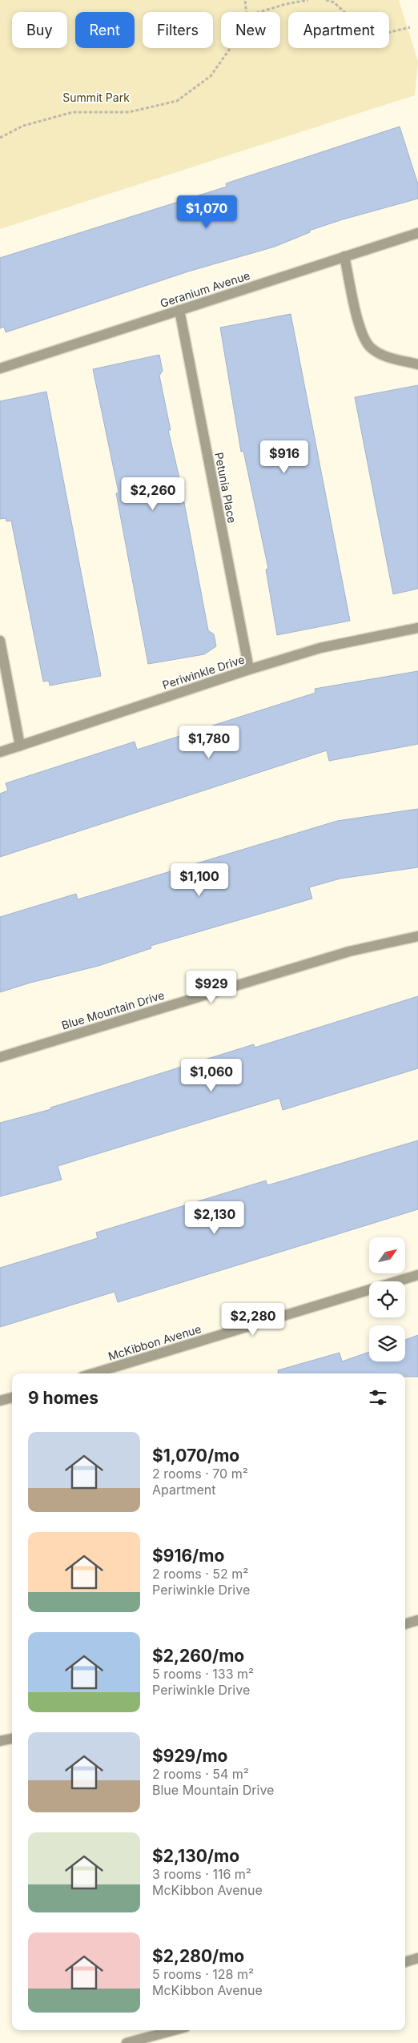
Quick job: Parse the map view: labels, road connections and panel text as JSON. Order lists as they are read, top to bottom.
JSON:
{
  "streets": {
    "street": [
      "Geranium Avenue",
      "Petunia Place",
      "Periwinkle Drive",
      "Blue Mountain Drive",
      "McKibbon Avenue"
    ]
  },
  "crossings": [
    ["Geranium Avenue", "Petunia Place"],
    ["Petunia Place", "Periwinkle Drive"]
  ],
  "parks": ["Summit Park"],
  "north": "top right",
  "page": {
    "chip": [
      "Buy",
      "Rent",
      "Filters",
      "New",
      "Apartment"
    ],
    "price": [
      "$1,070",
      "$916",
      "$2,260",
      "$1,780",
      "$1,100",
      "$929",
      "$1,060",
      "$2,130",
      "$2,280"
    ],
    "heading": "9 homes",
    "list": [
      {
        "name": "$1,070/mo",
        "note": "2 rooms · 70 m² · Apartment"
      },
      {
        "name": "$916/mo",
        "note": "2 rooms · 52 m² · Periwinkle Drive"
      },
      {
        "name": "$2,260/mo",
        "note": "5 rooms · 133 m² · Periwinkle Drive"
      },
      {
        "name": "$929/mo",
        "note": "2 rooms · 54 m² · Blue Mountain Drive"
      },
      {
        "name": "$2,130/mo",
        "note": "3 rooms · 116 m² · McKibbon Avenue"
      },
      {
        "name": "$2,280/mo",
        "note": "5 rooms · 128 m² · McKibbon Avenue"
      }
    ]
  }
}
